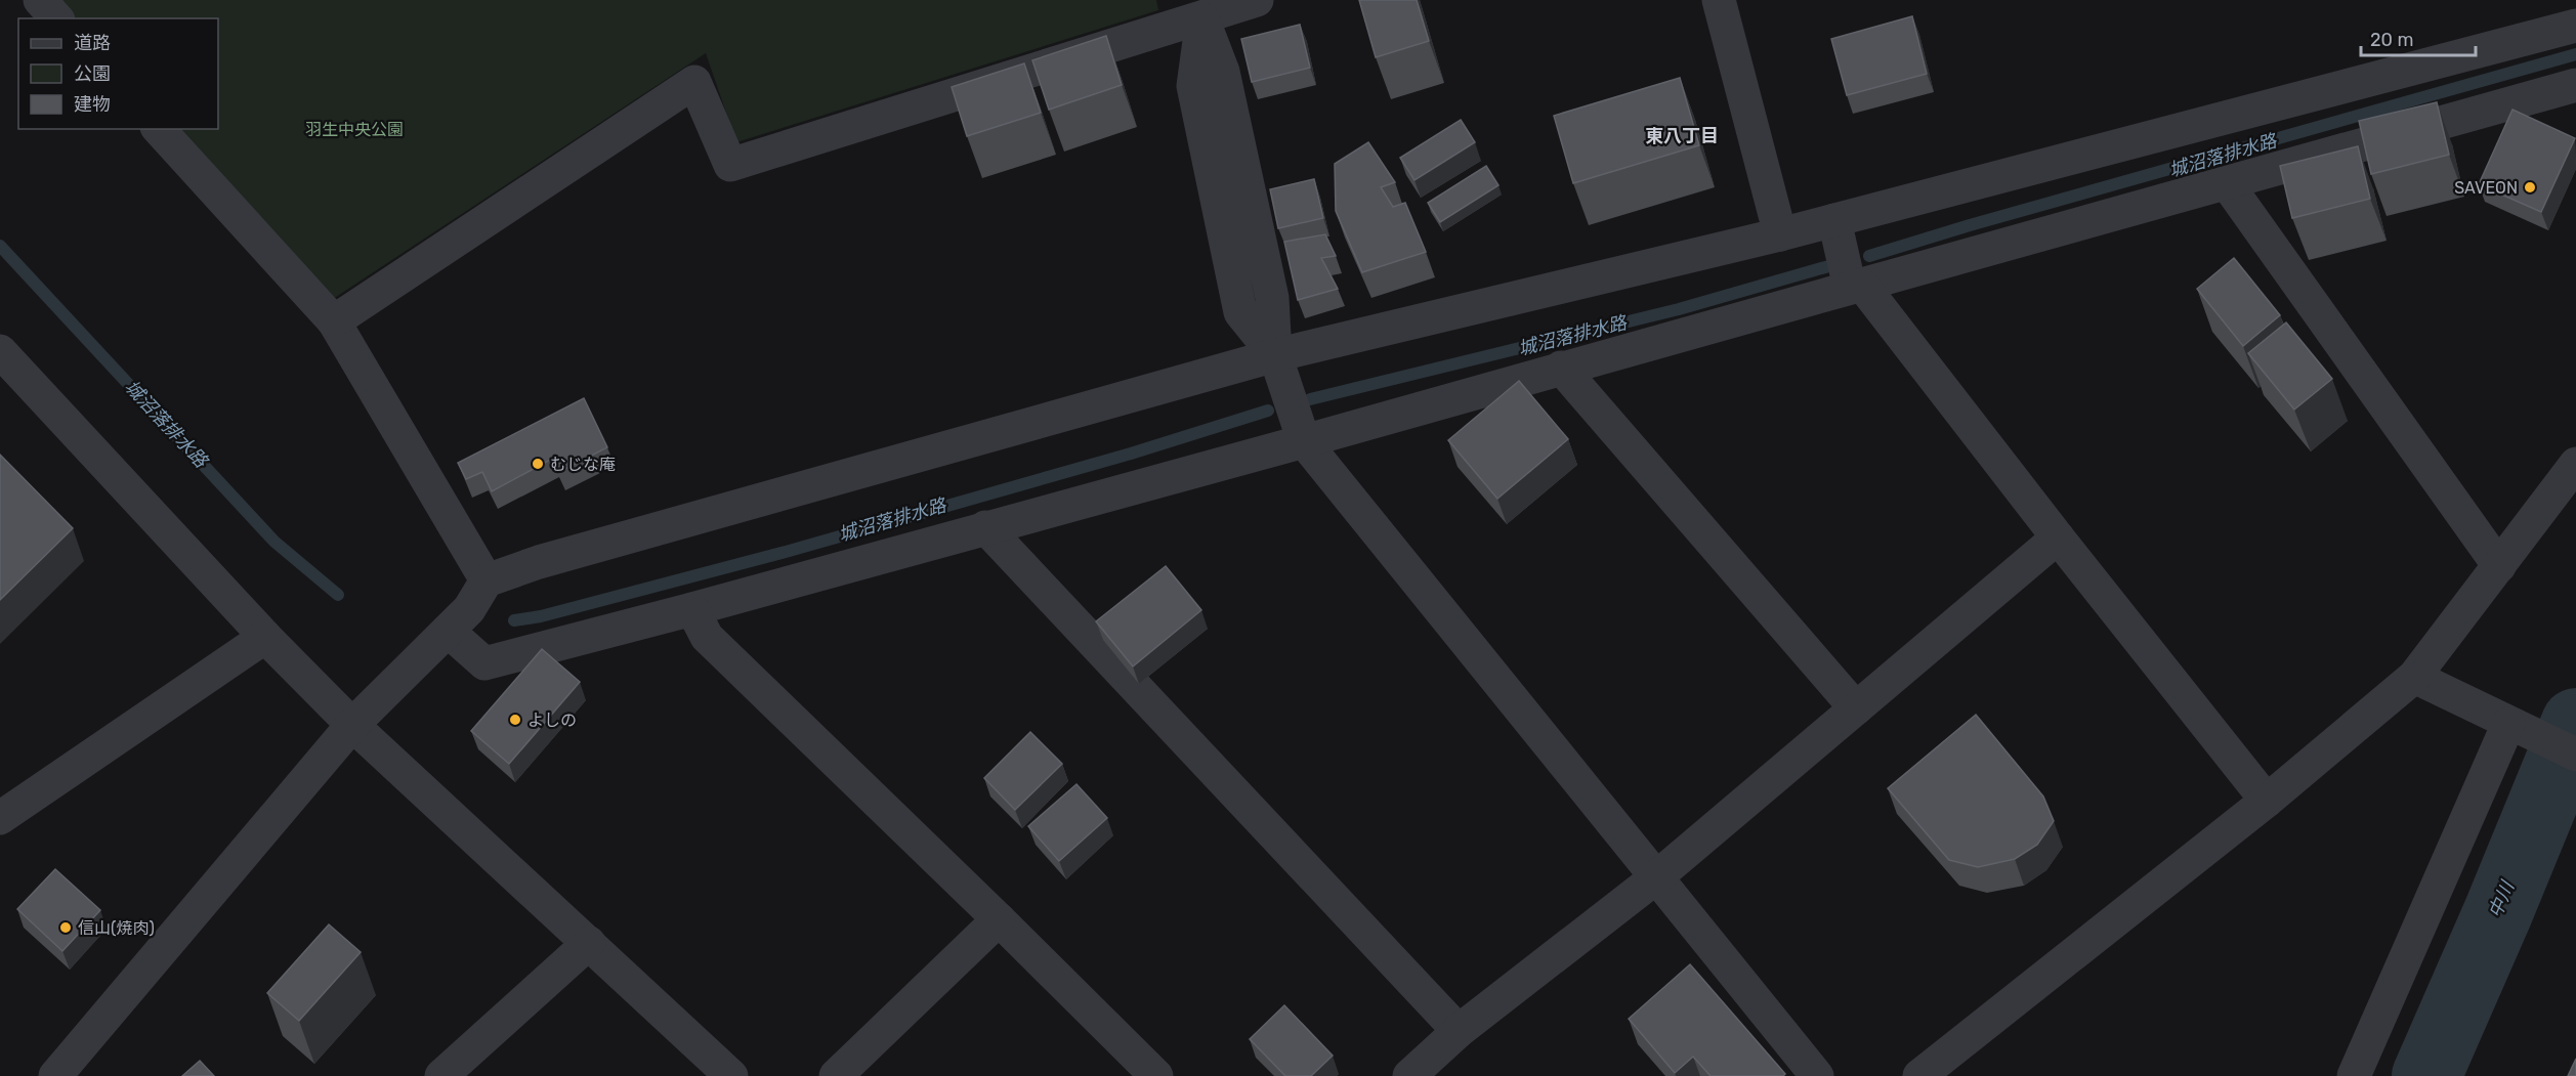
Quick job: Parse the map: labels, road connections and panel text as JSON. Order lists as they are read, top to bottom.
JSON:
{
  "districts": ["東八丁目"],
  "water": ["城沼落排水路", "中川"],
  "parks": ["羽生中央公園"],
  "places": [
    "SAVEON",
    "むじな庵",
    "よしの",
    "信山(焼肉)"
  ],
  "legend": ["道路", "公園", "建物"],
  "scale_bar": "20 m"
}
